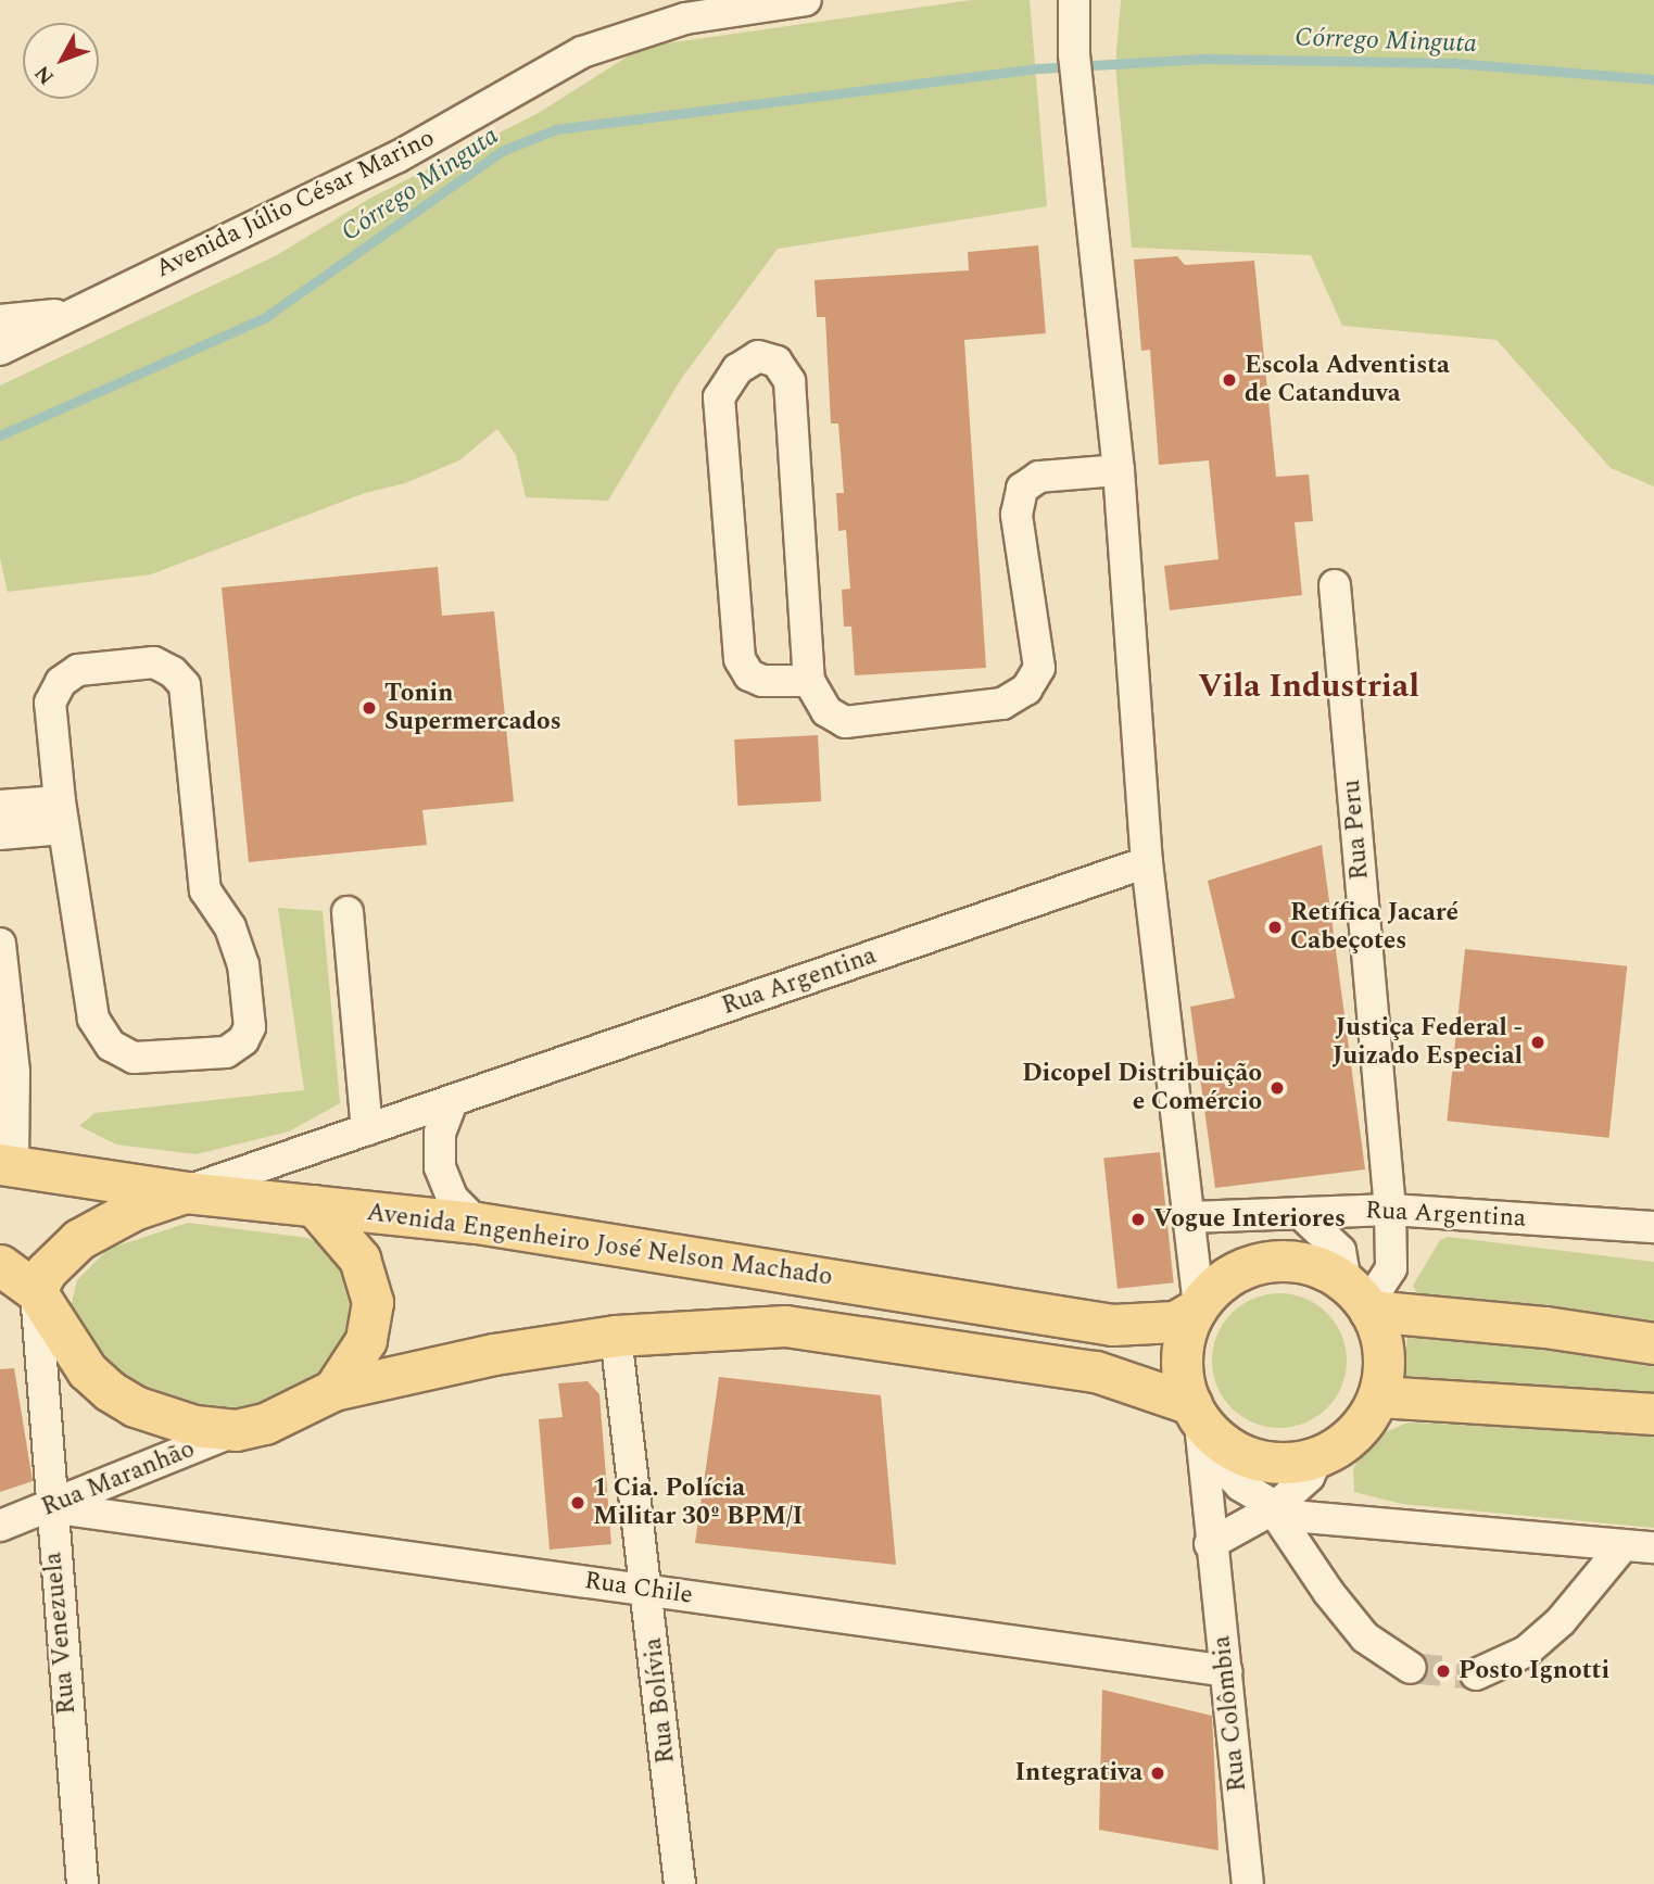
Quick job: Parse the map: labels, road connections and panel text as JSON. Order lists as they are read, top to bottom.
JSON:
{
  "streets": {
    "main road": ["Avenida Engenheiro José Nelson Machado"],
    "street": [
      "Avenida Júlio César Marino",
      "Rua Peru",
      "Rua Argentina",
      "Rua Maranhão",
      "Rua Chile",
      "Rua Venezuela",
      "Rua Bolívia",
      "Rua Colômbia"
    ]
  },
  "crossings": [
    ["Rua Peru", "Rua Argentina"],
    ["Rua Peru", "Avenida Engenheiro José Nelson Machado"],
    ["Rua Peru", "Rua Colômbia"],
    ["Rua Argentina", "Avenida Engenheiro José Nelson Machado"],
    ["Avenida Engenheiro José Nelson Machado", "Rua Colômbia"],
    ["Rua Maranhão", "Rua Chile"],
    ["Rua Maranhão", "Rua Venezuela"],
    ["Rua Chile", "Rua Venezuela"],
    ["Rua Chile", "Rua Bolívia"],
    ["Rua Chile", "Rua Colômbia"]
  ],
  "districts": ["Vila Industrial"],
  "water": ["Córrego Minguta"],
  "places": [
    "Escola Adventista de Catanduva",
    "Tonin Supermercados",
    "Retífica Jacaré Cabeçotes",
    "Justiça Federal - Juizado Especial",
    "Dicopel Distribuição e Comércio",
    "Vogue Interiores",
    "1 Cia. Polícia Militar 30º BPM/I",
    "Posto Ignotti",
    "Integrativa"
  ],
  "north": "bottom left"
}
